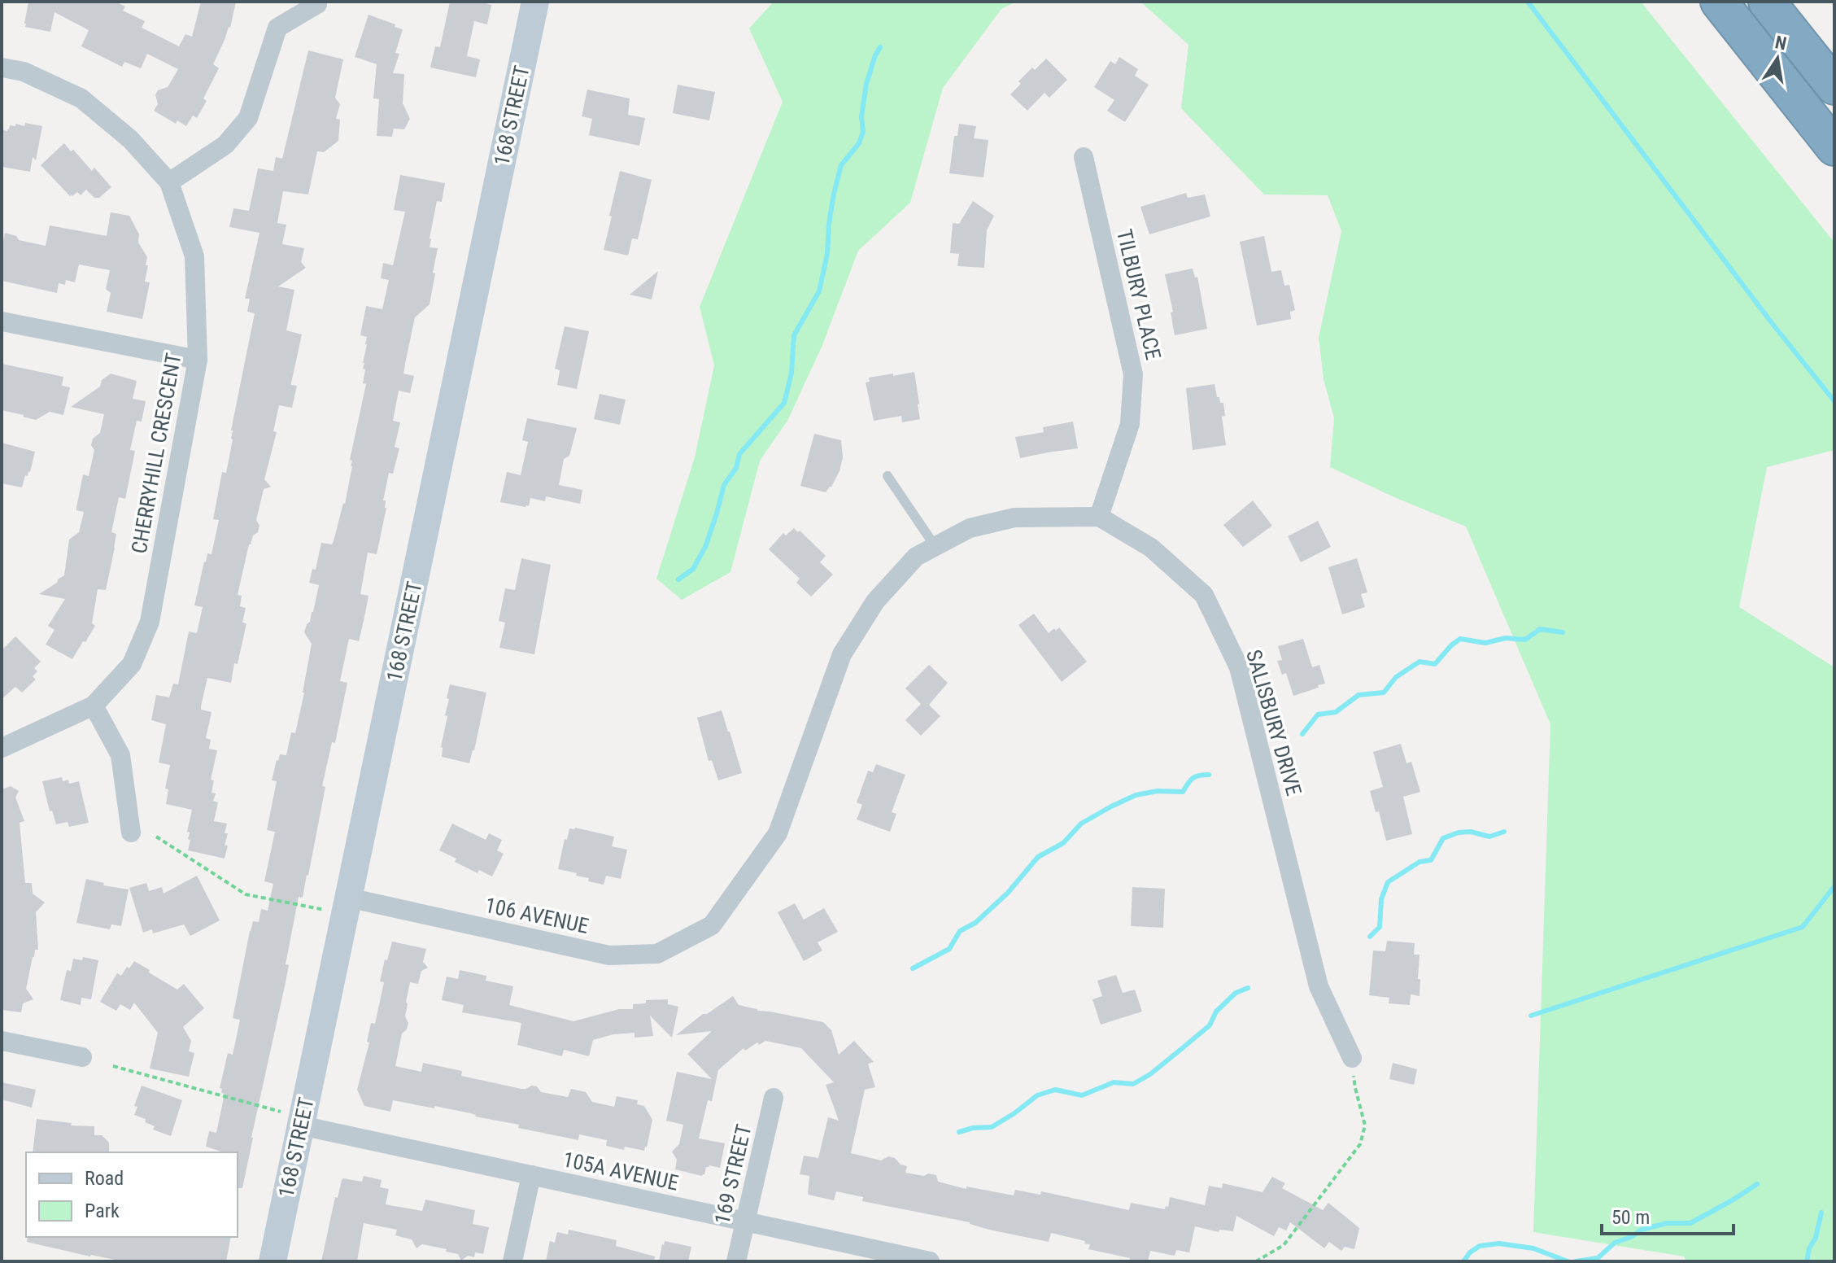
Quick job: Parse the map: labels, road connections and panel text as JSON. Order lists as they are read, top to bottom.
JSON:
{
  "streets": {
    "street": [
      "168 STREET",
      "TILBURY PLACE",
      "CHERRYHILL CRESCENT",
      "SALISBURY DRIVE",
      "106 AVENUE",
      "105A AVENUE",
      "169 STREET"
    ]
  },
  "crossings": [
    ["168 STREET", "106 AVENUE"],
    ["168 STREET", "105A AVENUE"],
    ["TILBURY PLACE", "SALISBURY DRIVE"],
    ["105A AVENUE", "169 STREET"]
  ],
  "legend": ["Road", "Park"],
  "scale_bar": "50 m",
  "north": "top"
}
